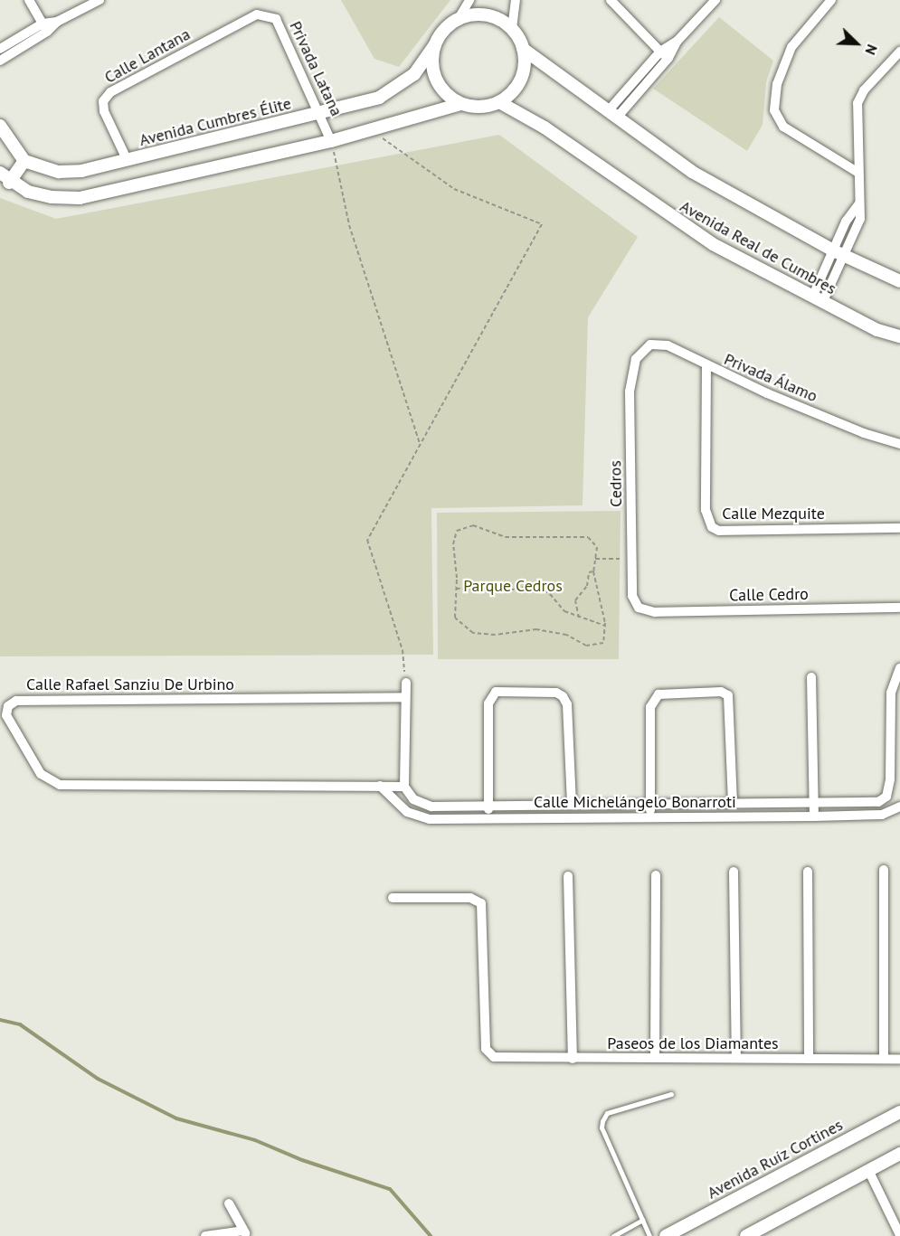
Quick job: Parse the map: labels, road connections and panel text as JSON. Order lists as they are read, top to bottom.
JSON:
{
  "streets": {
    "street": [
      "Calle Lantana",
      "Privada Latana",
      "Avenida Cumbres Élite",
      "Avenida Real de Cumbres",
      "Privada Álamo",
      "Cedros",
      "Calle Mezquite",
      "Calle Cedro",
      "Calle Rafael Sanziu De Urbino",
      "Calle Michelángelo Bonarroti",
      "Paseos de los Diamantes",
      "Avenida Ruíz Cortines"
    ]
  },
  "crossings": [
    ["Calle Lantana", "Privada Latana"],
    ["Calle Lantana", "Avenida Cumbres Élite"],
    ["Privada Latana", "Avenida Cumbres Élite"],
    ["Avenida Cumbres Élite", "Avenida Real de Cumbres"],
    ["Privada Álamo", "Cedros"],
    ["Privada Álamo", "Calle Mezquite"],
    ["Cedros", "Calle Cedro"],
    ["Calle Rafael Sanziu De Urbino", "Calle Michelángelo Bonarroti"]
  ],
  "parks": ["Parque Cedros"],
  "north": "bottom right"
}
